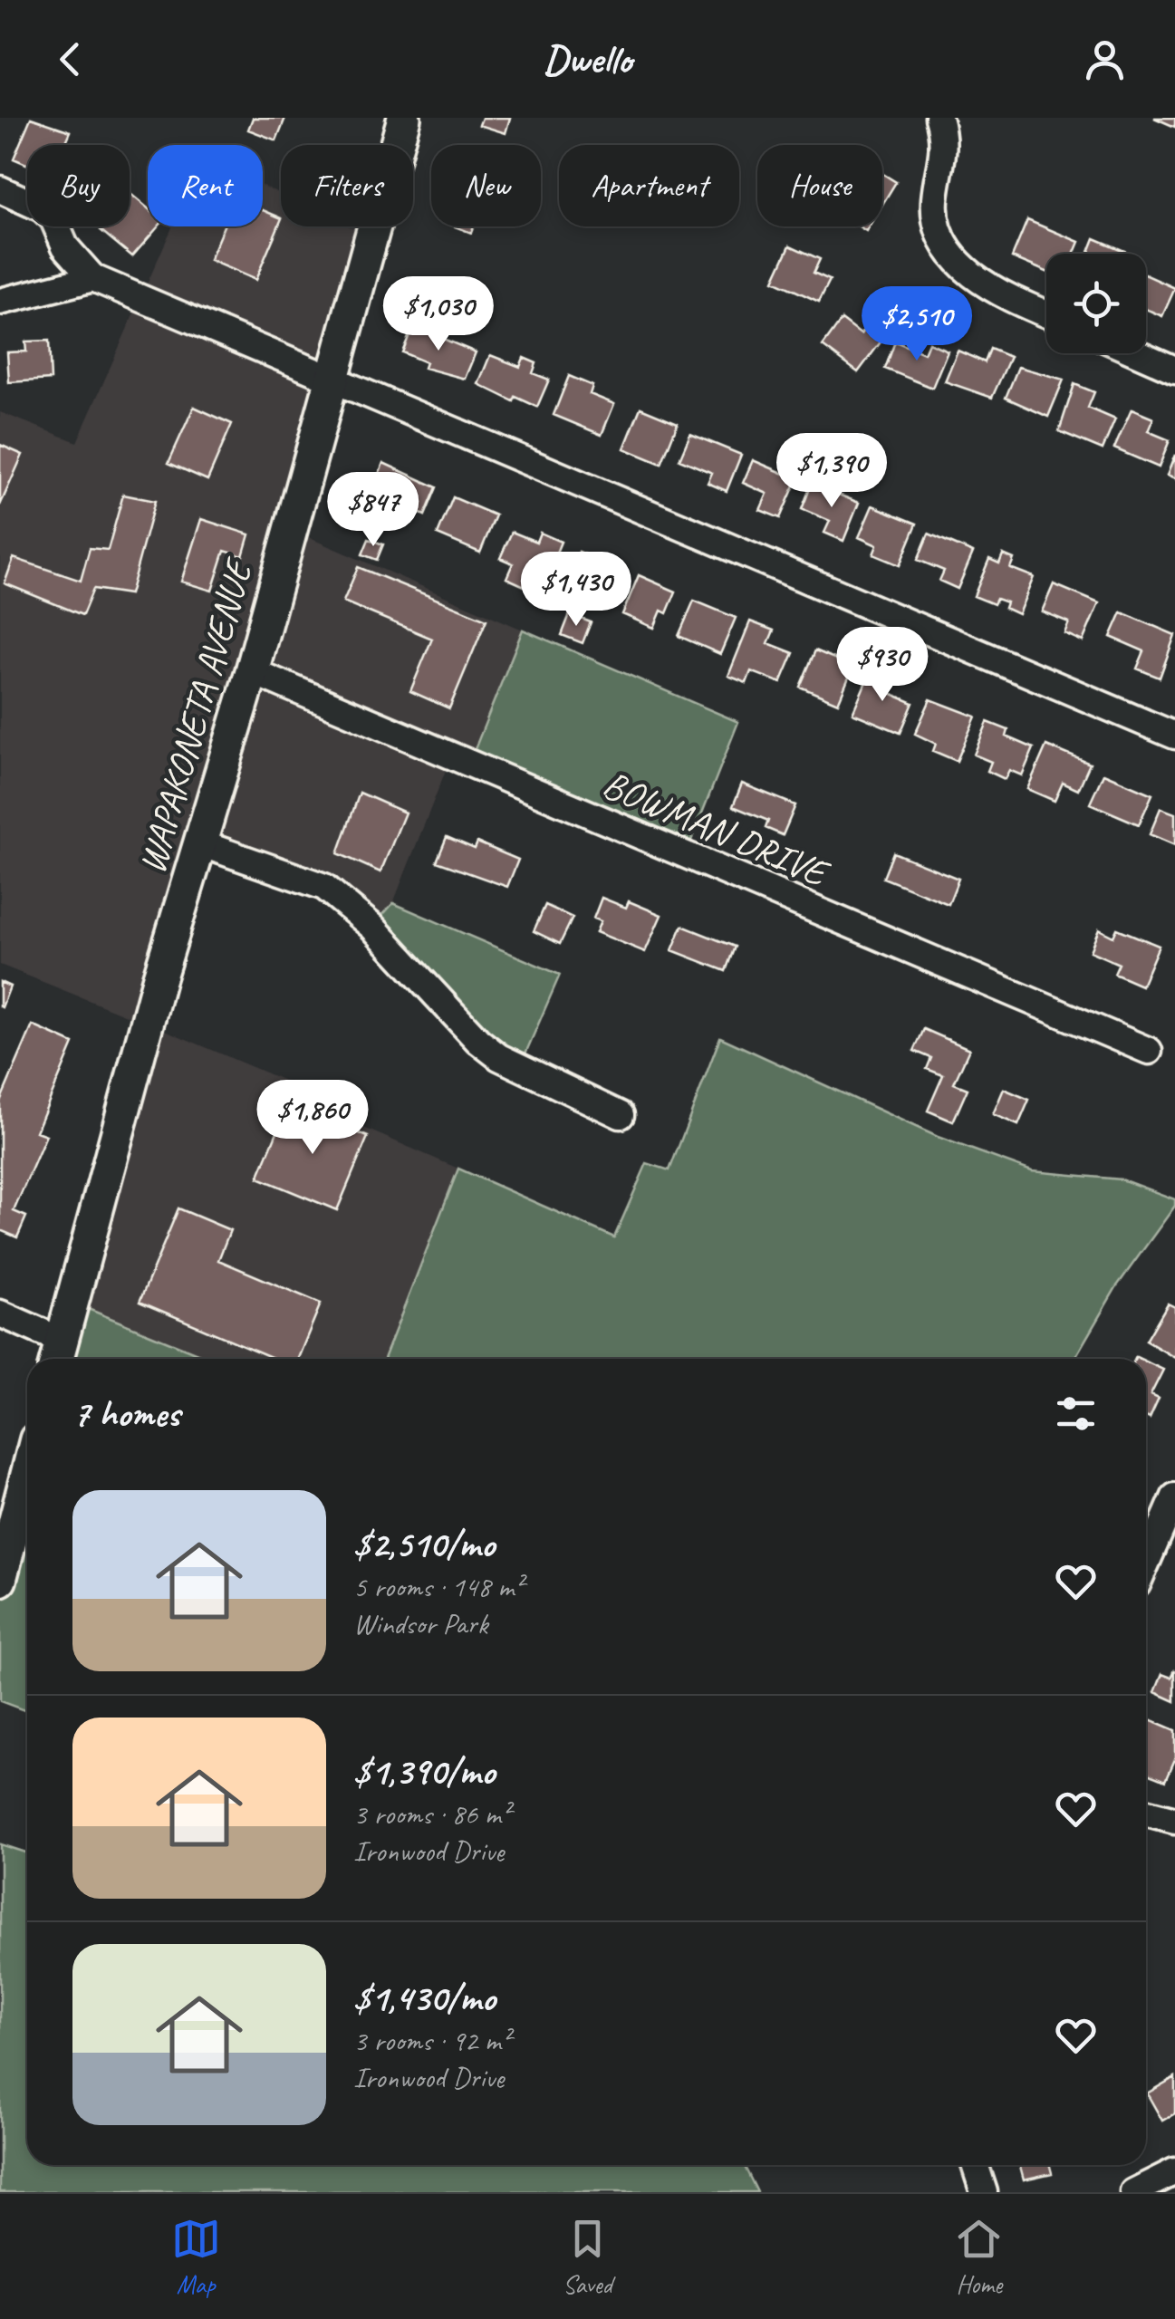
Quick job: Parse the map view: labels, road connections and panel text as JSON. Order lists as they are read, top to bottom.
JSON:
{
  "streets": {
    "main road": ["WAPAKONETA AVENUE"],
    "street": ["BOWMAN DRIVE"]
  },
  "crossings": [
    ["WAPAKONETA AVENUE", "BOWMAN DRIVE"]
  ],
  "page": {
    "header": "Dwello",
    "chip": [
      "Buy",
      "Rent",
      "Filters",
      "New",
      "Apartment",
      "House"
    ],
    "price": [
      "$1,030",
      "$2,510",
      "$1,390",
      "$847",
      "$1,430",
      "$930",
      "$1,860"
    ],
    "heading": "7 homes",
    "list": [
      {
        "name": "$2,510/mo",
        "note": "5 rooms · 148 m² · Windsor Park"
      },
      {
        "name": "$1,390/mo",
        "note": "3 rooms · 86 m² · Ironwood Drive"
      },
      {
        "name": "$1,430/mo",
        "note": "3 rooms · 92 m² · Ironwood Drive"
      }
    ],
    "tabs": ["Map", "Saved", "Home"]
  }
}
